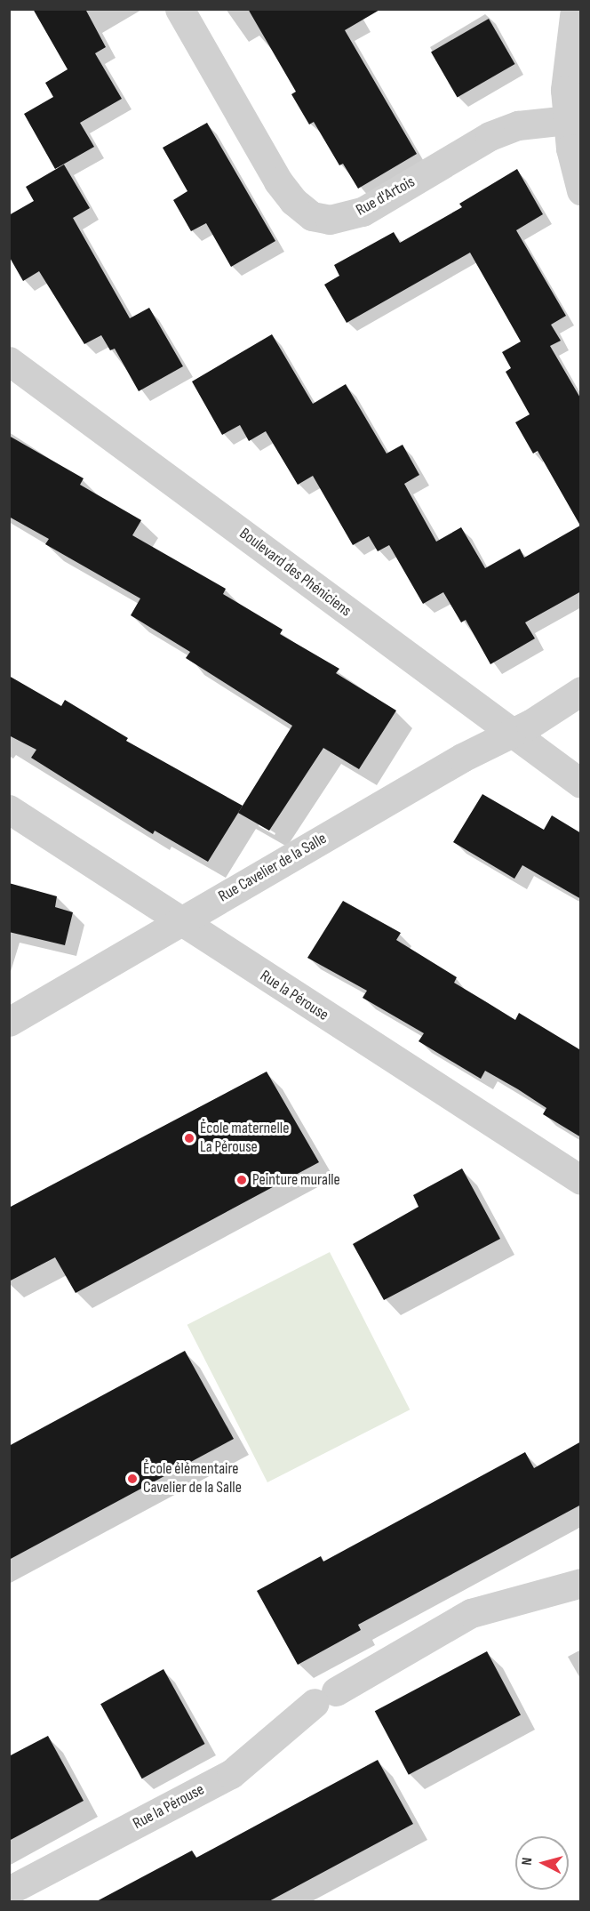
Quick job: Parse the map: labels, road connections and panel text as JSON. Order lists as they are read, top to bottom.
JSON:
{
  "streets": {
    "street": [
      "Rue d'Artois",
      "Boulevard des Phéniciens",
      "Rue Cavelier de la Salle",
      "Rue la Pérouse"
    ]
  },
  "crossings": [
    ["Boulevard des Phéniciens", "Rue Cavelier de la Salle"],
    ["Rue Cavelier de la Salle", "Rue la Pérouse"]
  ],
  "places": ["École maternelle La Pérouse", "Peinture muralle", "École élémentaire Cavelier de la Salle"],
  "north": "left"
}
